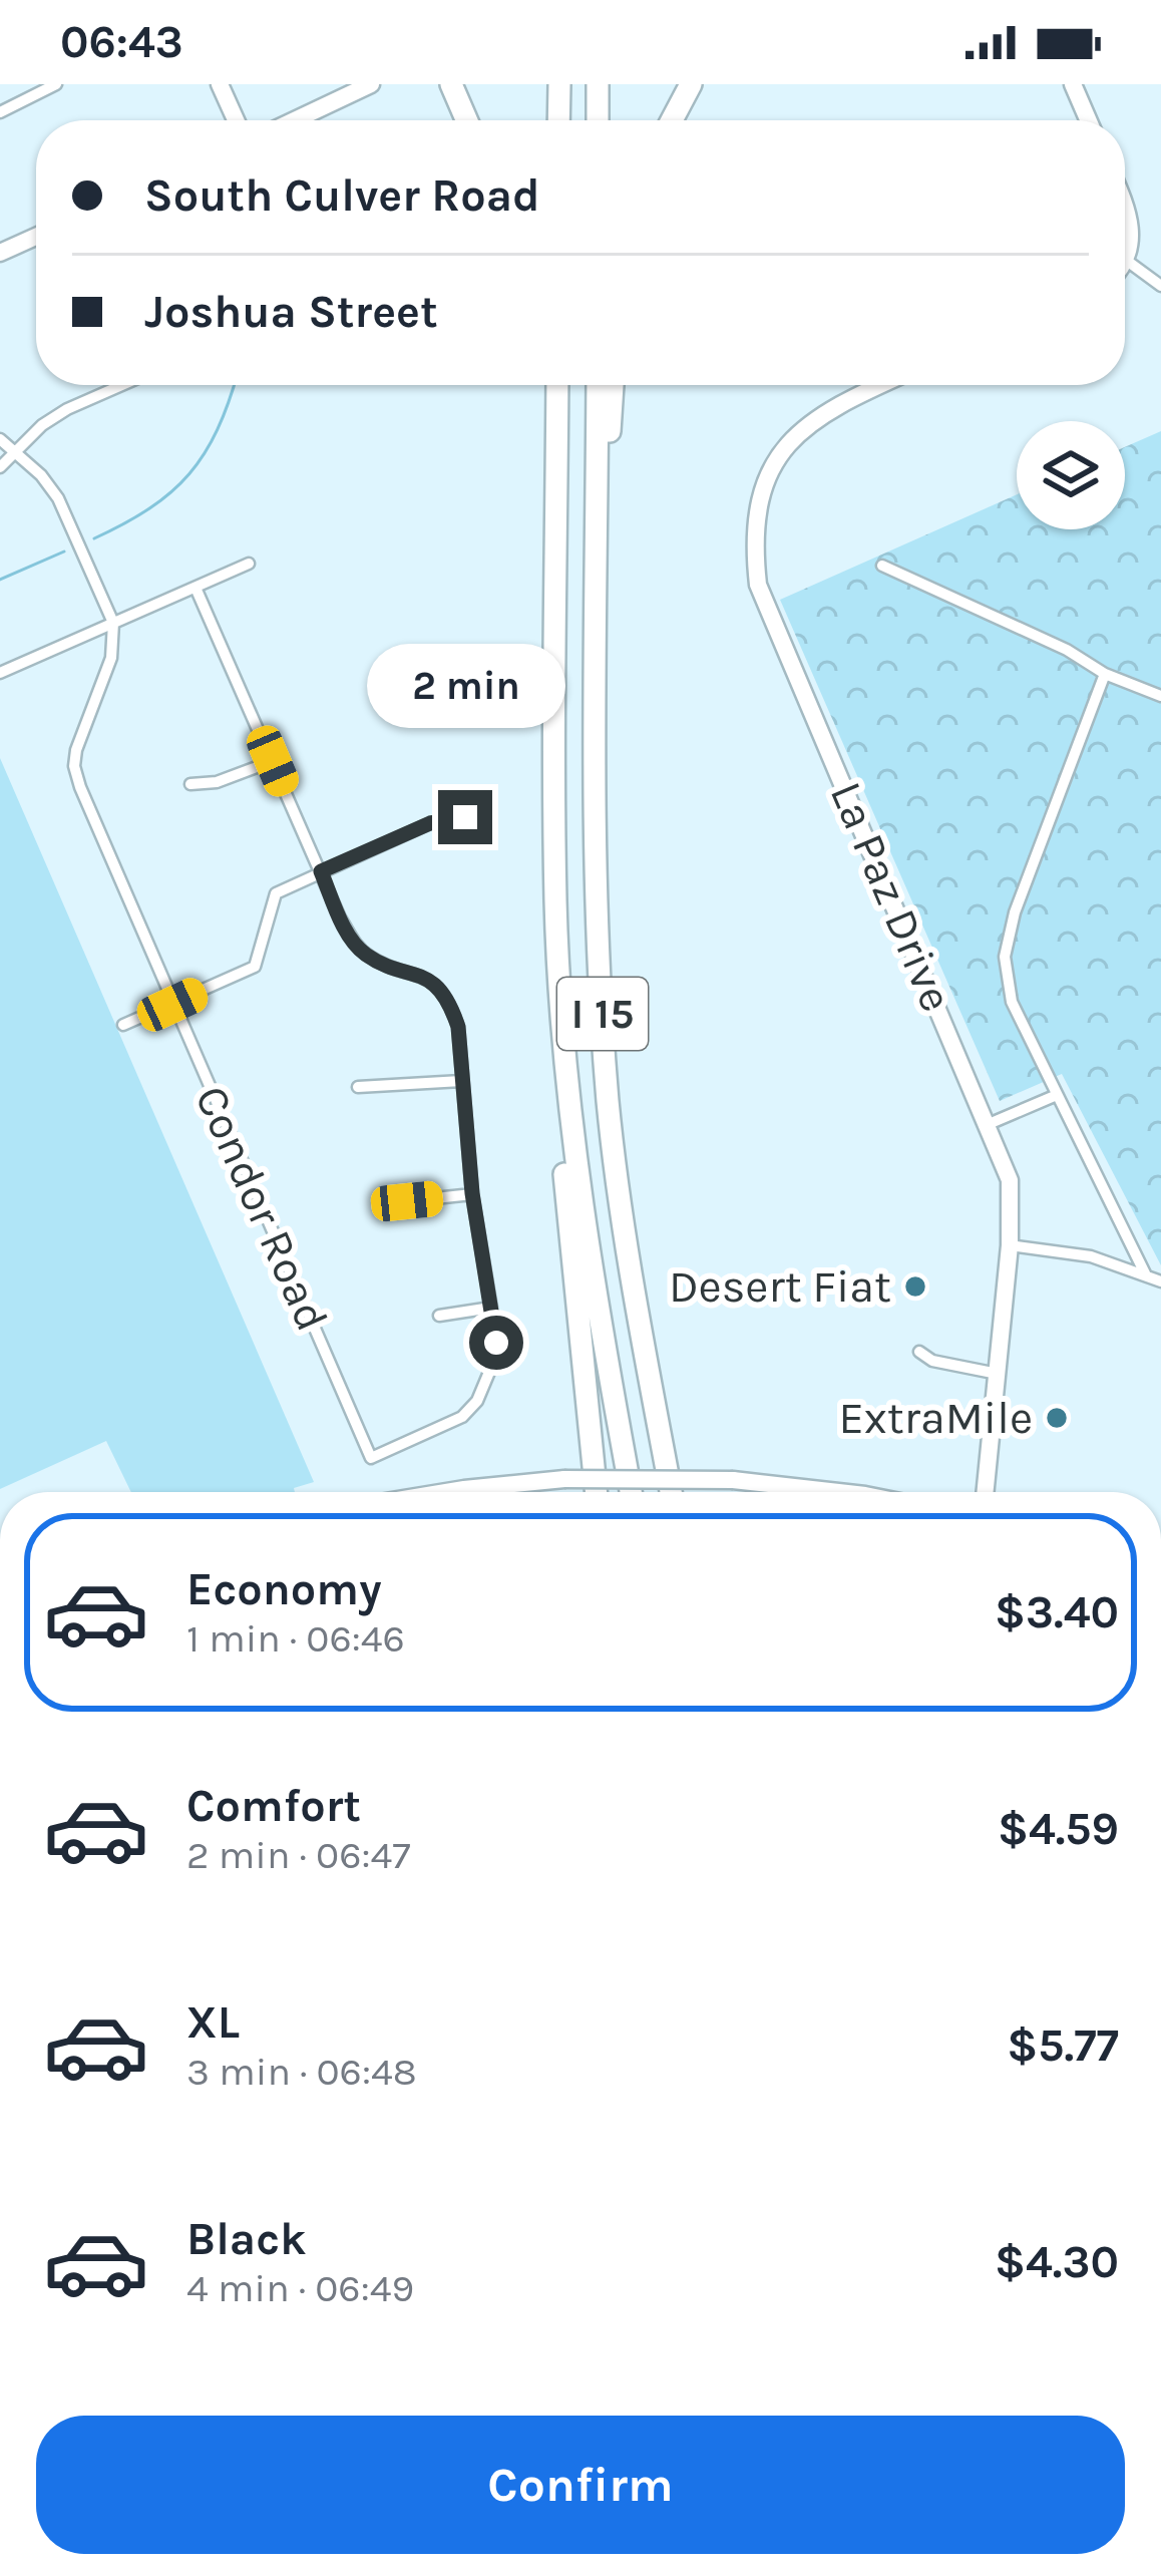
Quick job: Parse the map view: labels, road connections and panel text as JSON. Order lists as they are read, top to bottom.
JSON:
{
  "streets": {
    "highway": ["I 15"],
    "street": ["La Paz Drive", "Condor Road"]
  },
  "places": ["Desert Fiat", "ExtraMile"],
  "page": {
    "status": "06:43",
    "banner": ["South Culver Road", "Joshua Street"],
    "bubble": "2 min",
    "list": [
      {
        "name": "Economy",
        "note": "1 min · 06:46",
        "value": "$3.40"
      },
      {
        "name": "Comfort",
        "note": "2 min · 06:47",
        "value": "$4.59"
      },
      {
        "name": "XL",
        "note": "3 min · 06:48",
        "value": "$5.77"
      },
      {
        "name": "Black",
        "note": "4 min · 06:49",
        "value": "$4.30"
      }
    ],
    "buttons": "Confirm"
  }
}
